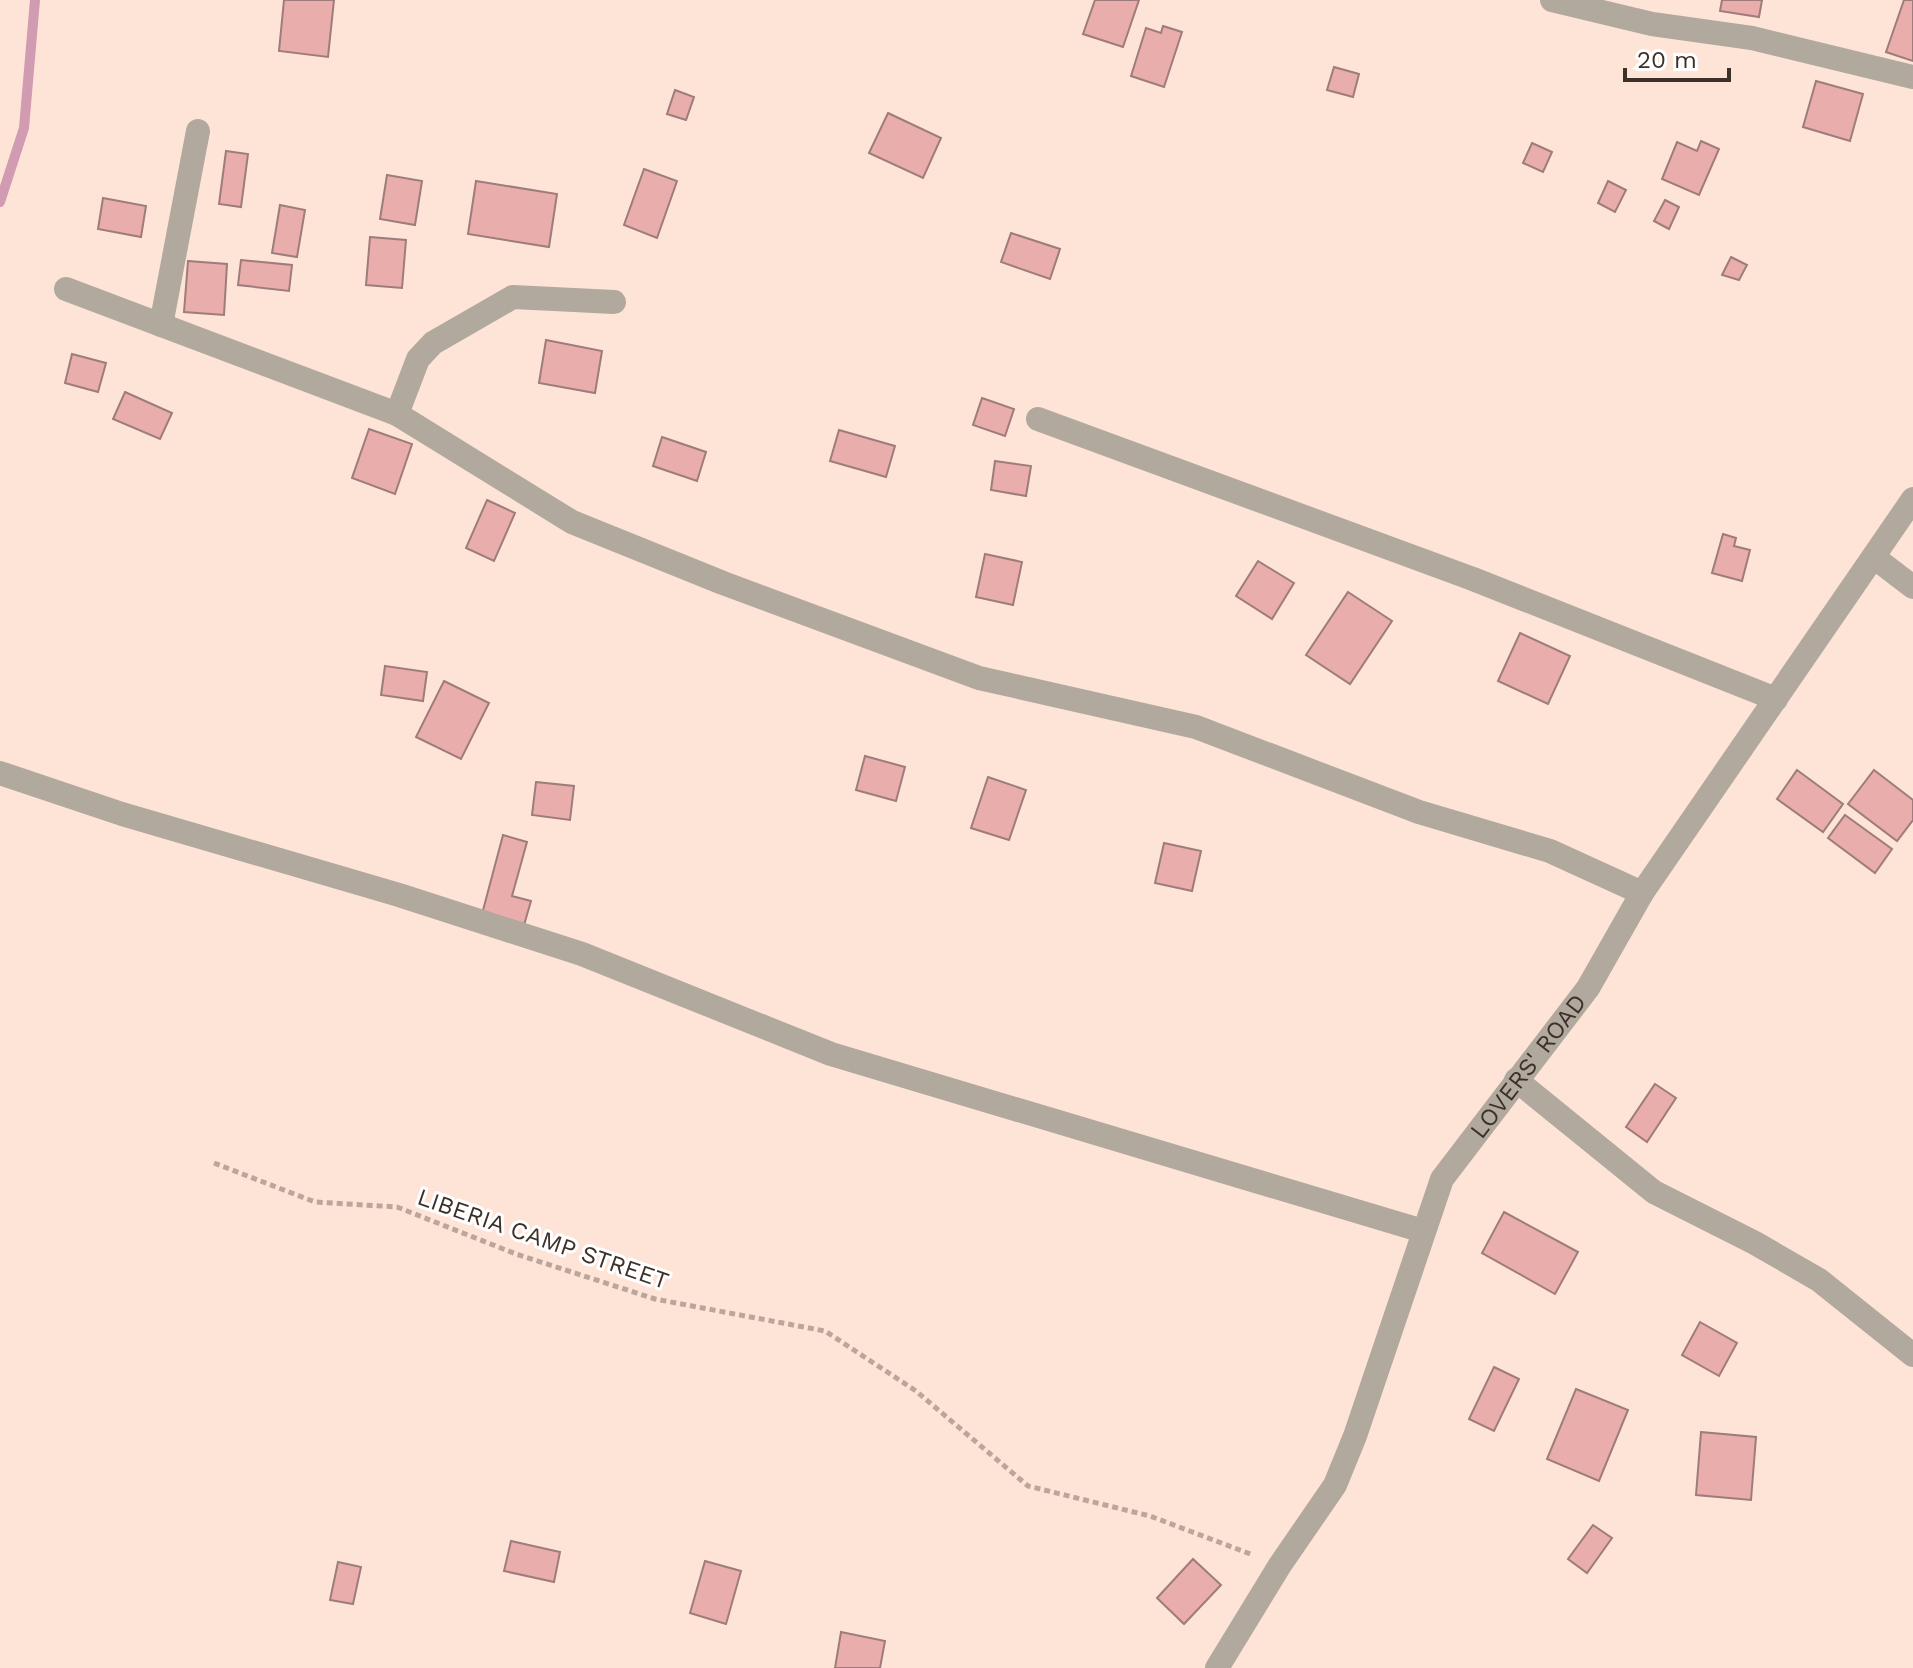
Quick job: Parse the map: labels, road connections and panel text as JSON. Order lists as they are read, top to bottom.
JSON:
{
  "streets": {
    "street": ["LOVERS' ROAD"],
    "path": ["LIBERIA CAMP STREET"]
  },
  "crossings": [
    ["LOVERS' ROAD", "LIBERIA CAMP STREET"]
  ],
  "scale_bar": "20 m"
}
